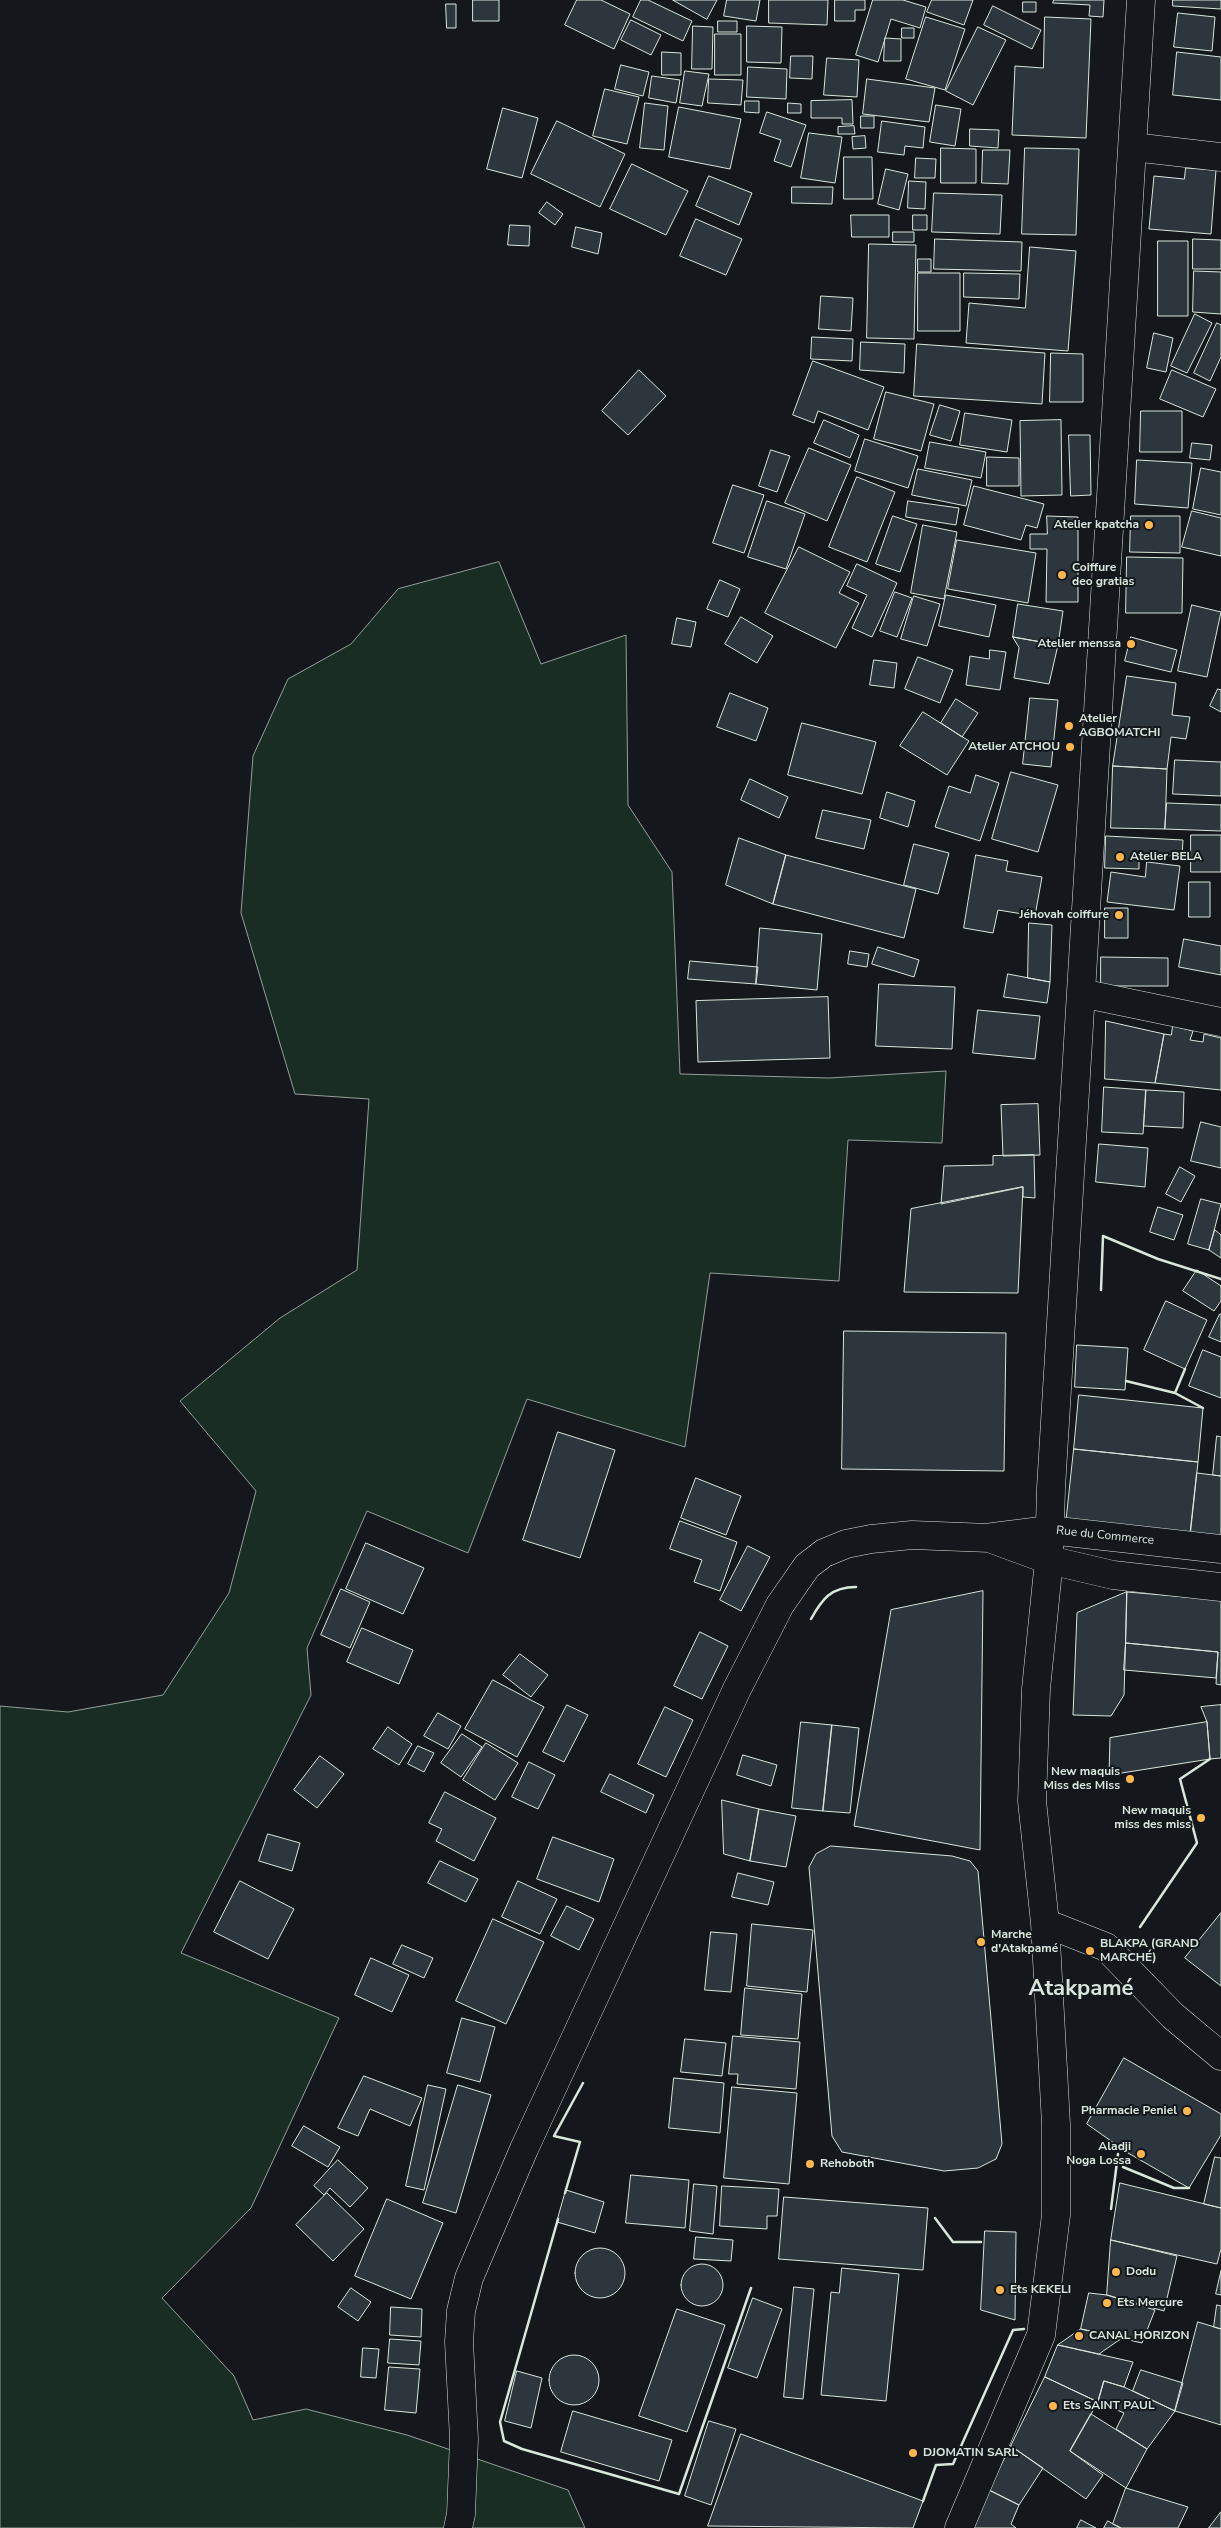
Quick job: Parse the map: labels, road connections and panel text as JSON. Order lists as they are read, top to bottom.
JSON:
{
  "streets": {
    "street": ["Rue du Commerce"]
  },
  "districts": ["Atakpamé"],
  "places": [
    "Atelier kpatcha",
    "Coiffure deo gratias",
    "Atelier menssa",
    "Atelier AGBOMATCHI",
    "Atelier ATCHOU",
    "Atelier BELA",
    "Jéhovah coiffure",
    "New maquis Miss des Miss",
    "New maquis miss des miss",
    "Marche d'Atakpamé",
    "BLAKPA (GRAND MARCHÉ)",
    "Pharmacie Peniel",
    "Aladji Noga Lossa",
    "Rehoboth",
    "Dodu",
    "Ets KEKELI",
    "Ets Mercure",
    "CANAL HORIZON",
    "Ets SAINT PAUL",
    "DJOMATIN SARL"
  ]
}
